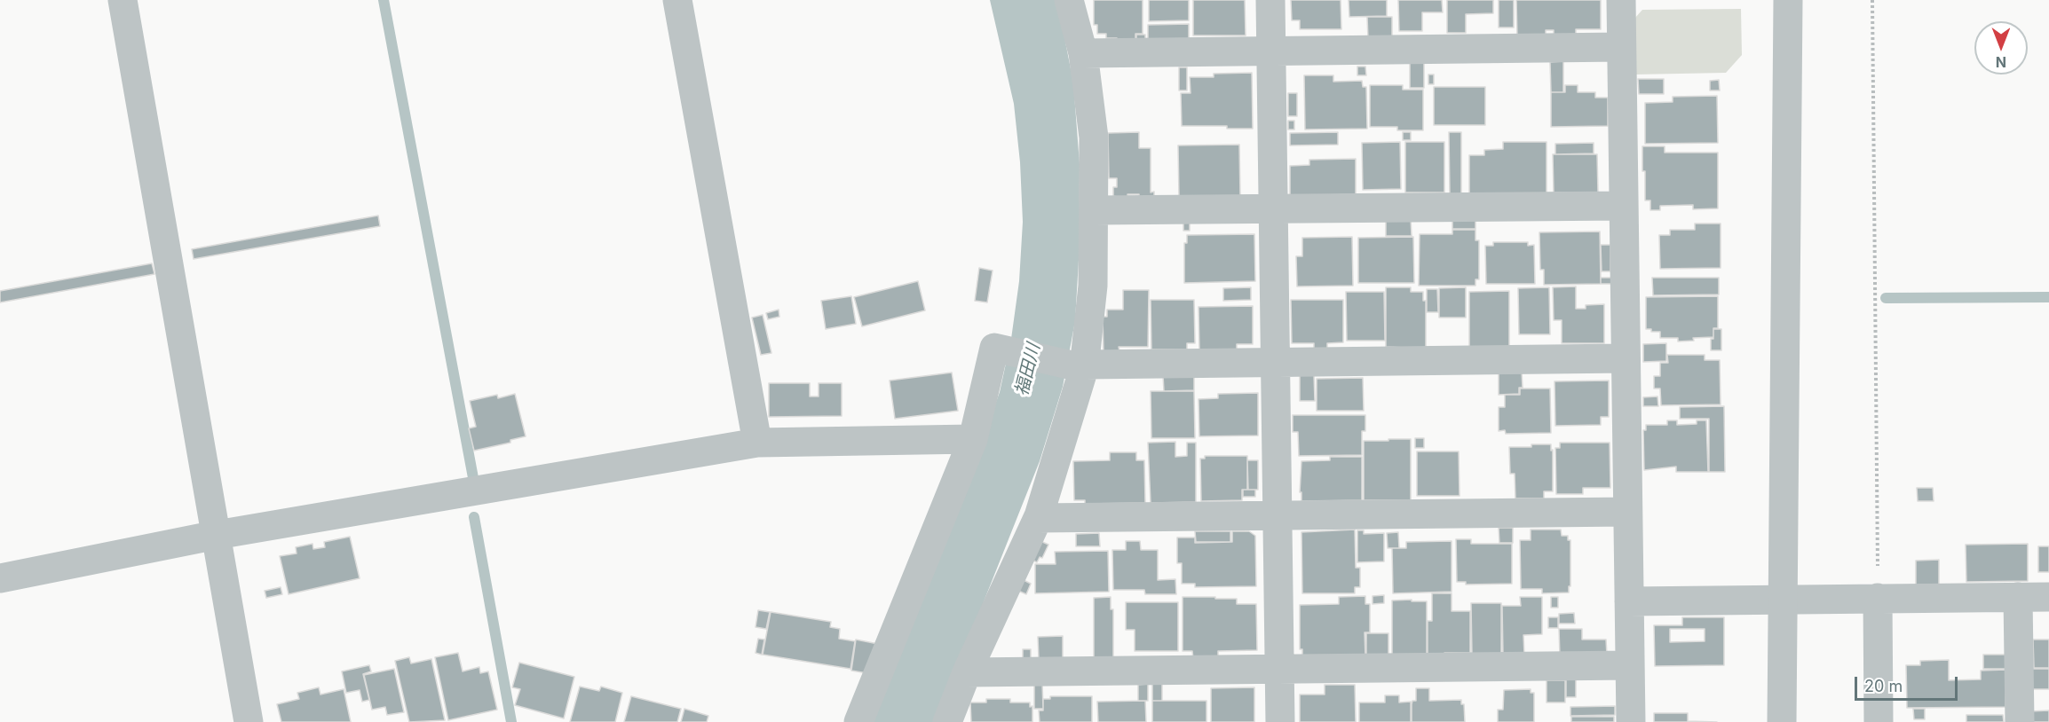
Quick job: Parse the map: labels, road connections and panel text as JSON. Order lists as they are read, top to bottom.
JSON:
{
  "water": ["福田川"],
  "scale_bar": "20 m",
  "north": "bottom"
}
